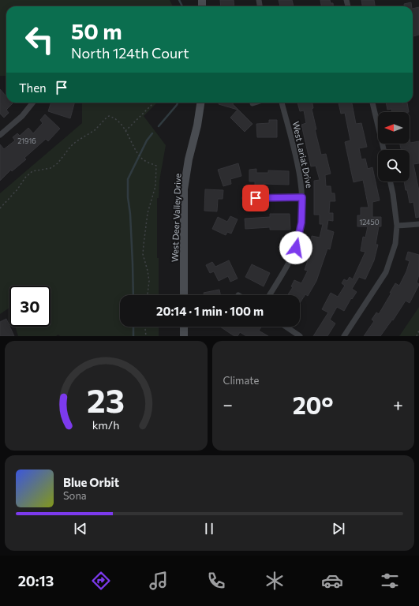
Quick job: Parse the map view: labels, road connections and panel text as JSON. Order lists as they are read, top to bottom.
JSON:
{
  "streets": {
    "street": ["West Lariat Drive", "West Deer Valley Drive"]
  },
  "house_numbers": ["21916", "12450"],
  "north": "left",
  "page": {
    "turn": ["50 m", "North 124th Court"],
    "then": "Then",
    "limit": "30",
    "trip": "20:14 · 1 min · 100 m",
    "tile": "Climate",
    "heat": ["−", "20°", "+"],
    "song": ["Blue Orbit", "Sona"],
    "tabs": "20:13",
    "gauge": ["23", "km/h"]
  }
}
